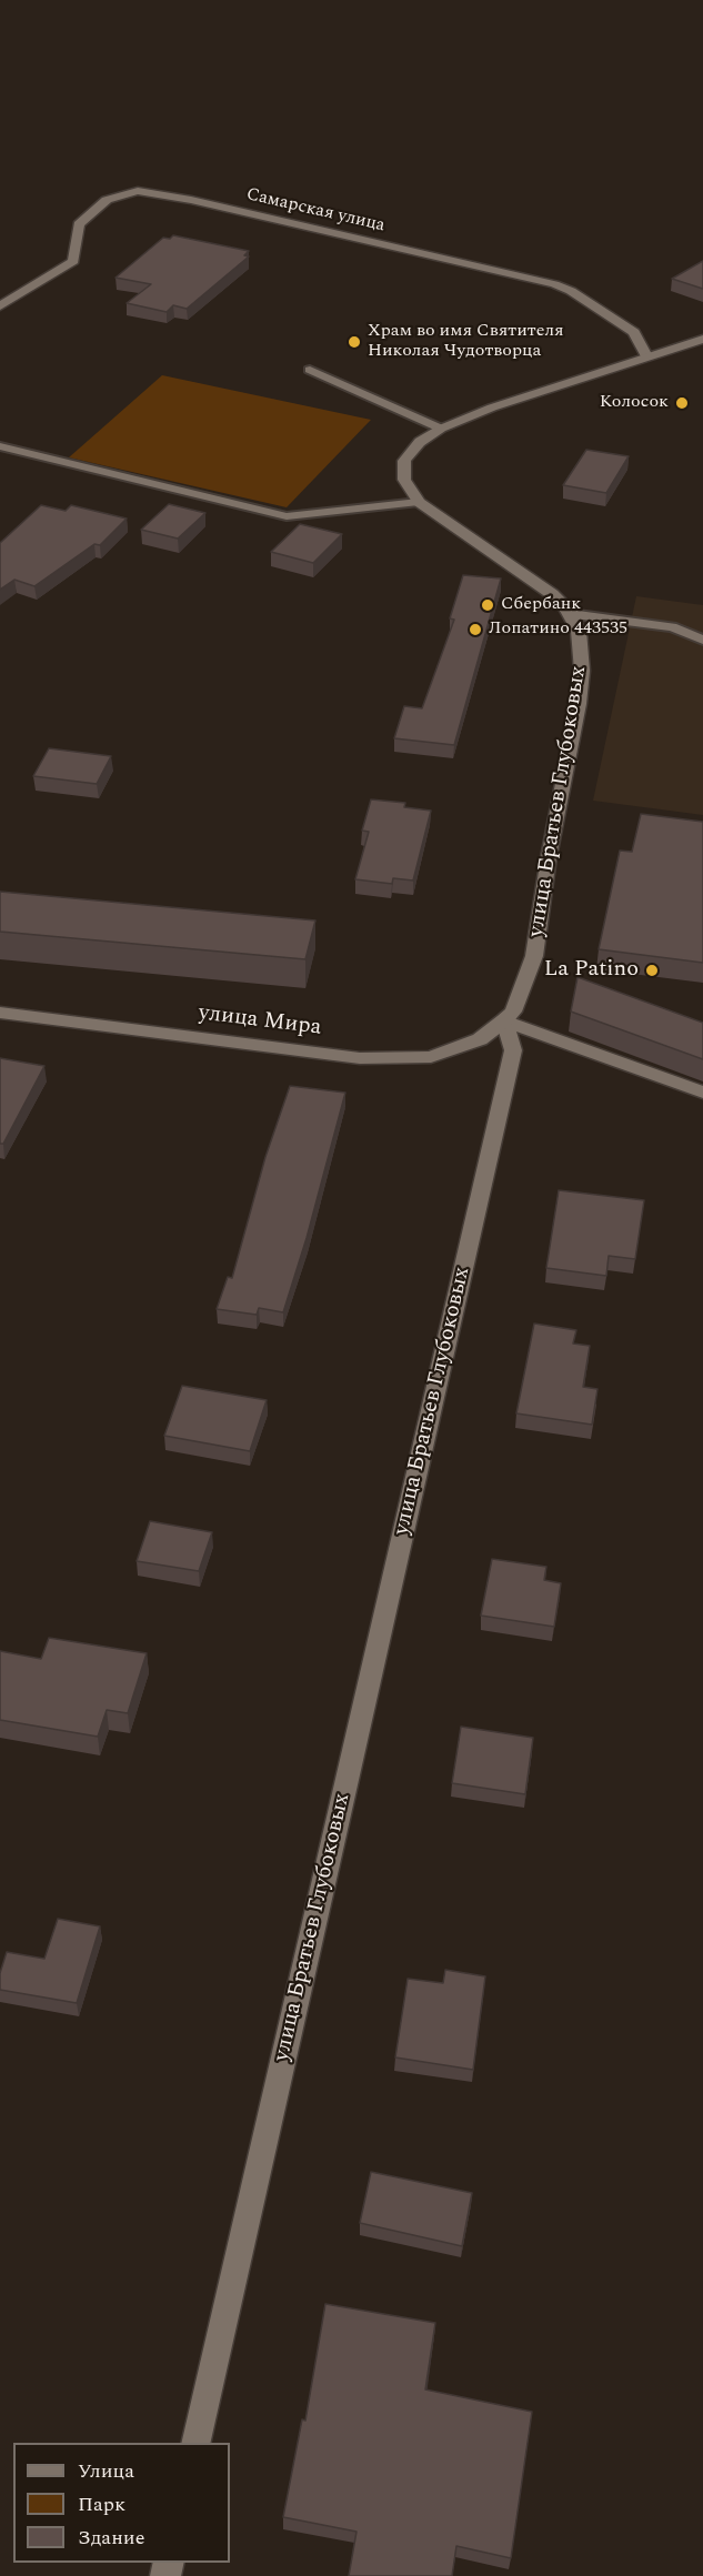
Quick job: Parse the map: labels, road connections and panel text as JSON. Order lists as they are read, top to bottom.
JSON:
{
  "streets": {
    "street": ["Самарская улица", "улица Братьев Глубоковых", "улица Мира"]
  },
  "crossings": [
    ["улица Братьев Глубоковых", "улица Мира"]
  ],
  "places": [
    "Храм во имя Святителя Николая Чудотворца",
    "Колосок",
    "Сбербанк",
    "Лопатино 443535",
    "La Patino"
  ],
  "legend": ["Улица", "Парк", "Здание"]
}
